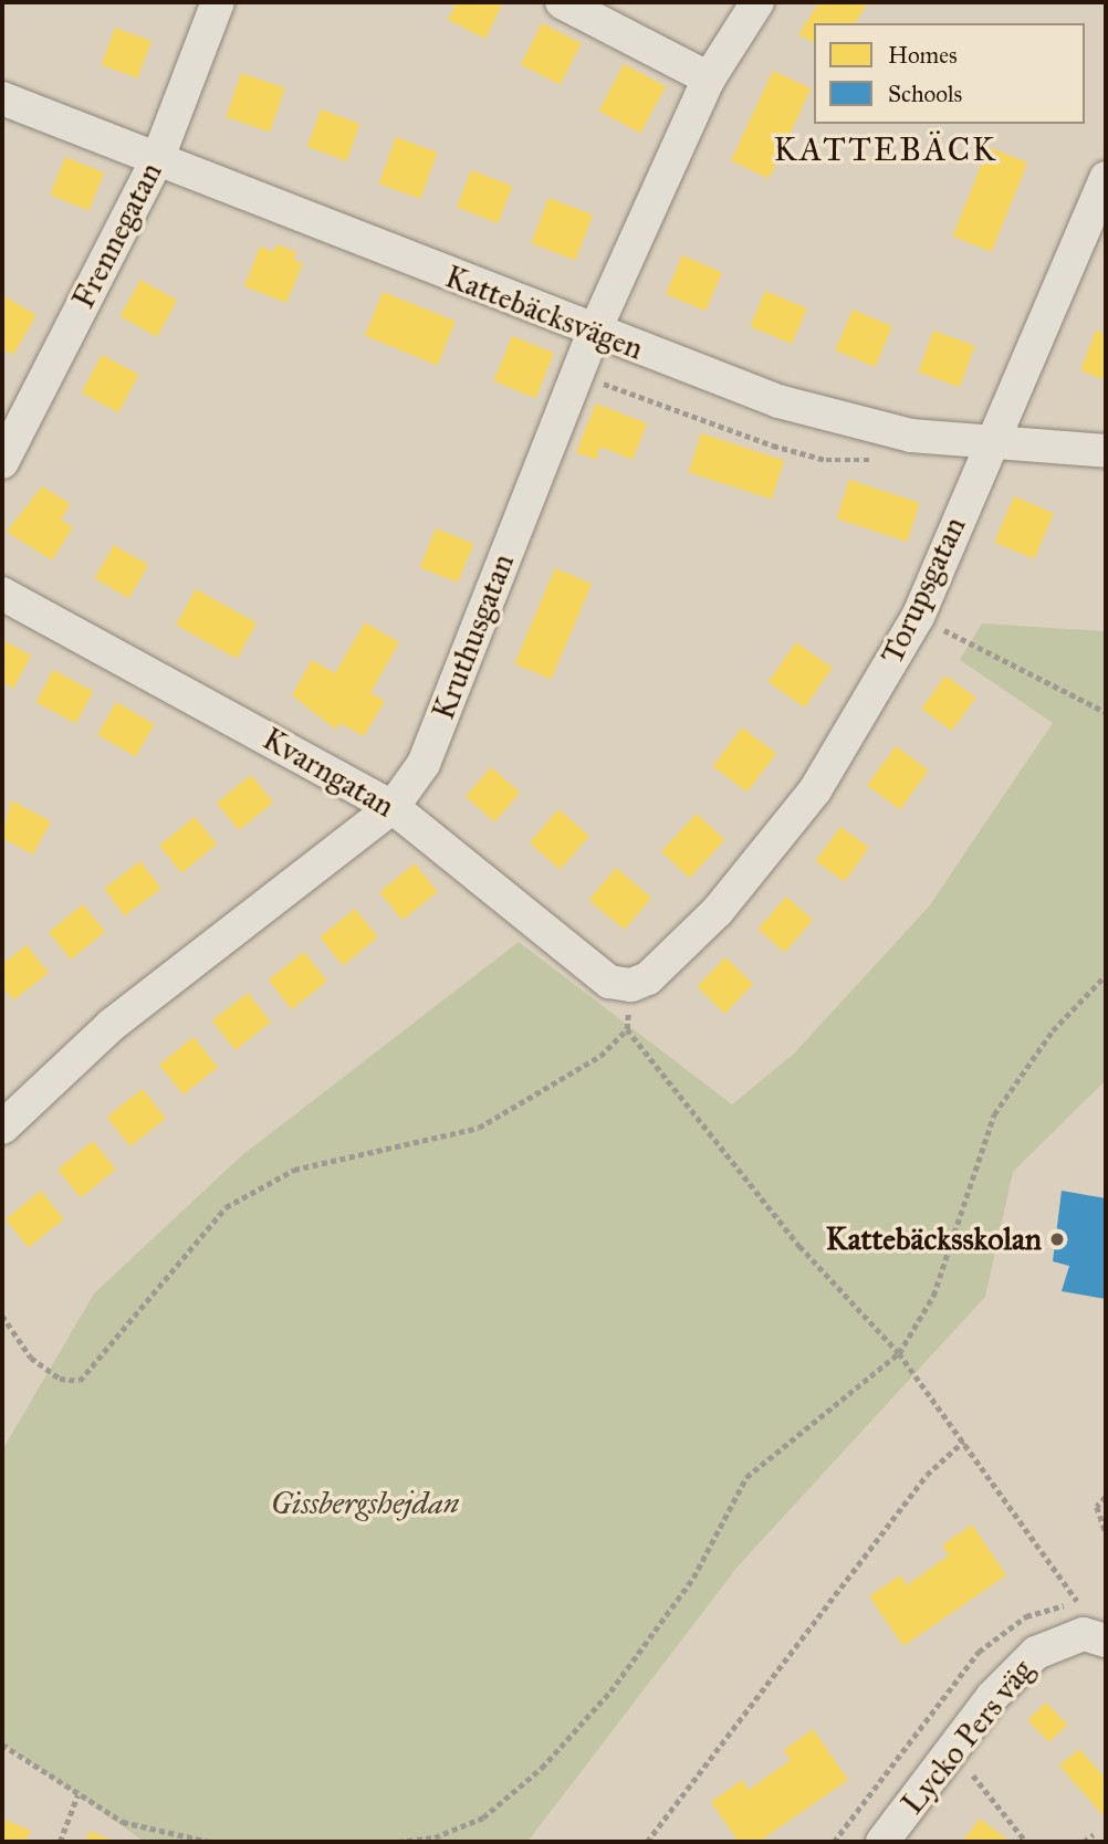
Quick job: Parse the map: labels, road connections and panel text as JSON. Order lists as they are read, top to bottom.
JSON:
{
  "streets": {
    "street": [
      "Frennegatan",
      "Kattebäcksvägen",
      "Torupsgatan",
      "Kruthusgatan",
      "Kvarngatan",
      "Lycko Pers väg"
    ]
  },
  "crossings": [
    ["Frennegatan", "Kattebäcksvägen"],
    ["Kattebäcksvägen", "Torupsgatan"],
    ["Kattebäcksvägen", "Kruthusgatan"],
    ["Torupsgatan", "Kvarngatan"],
    ["Kruthusgatan", "Kvarngatan"]
  ],
  "districts": ["KATTEBÄCK"],
  "parks": ["Gissbergshejdan"],
  "places": ["Kattebäcksskolan"],
  "legend": ["Homes", "Schools"]
}
